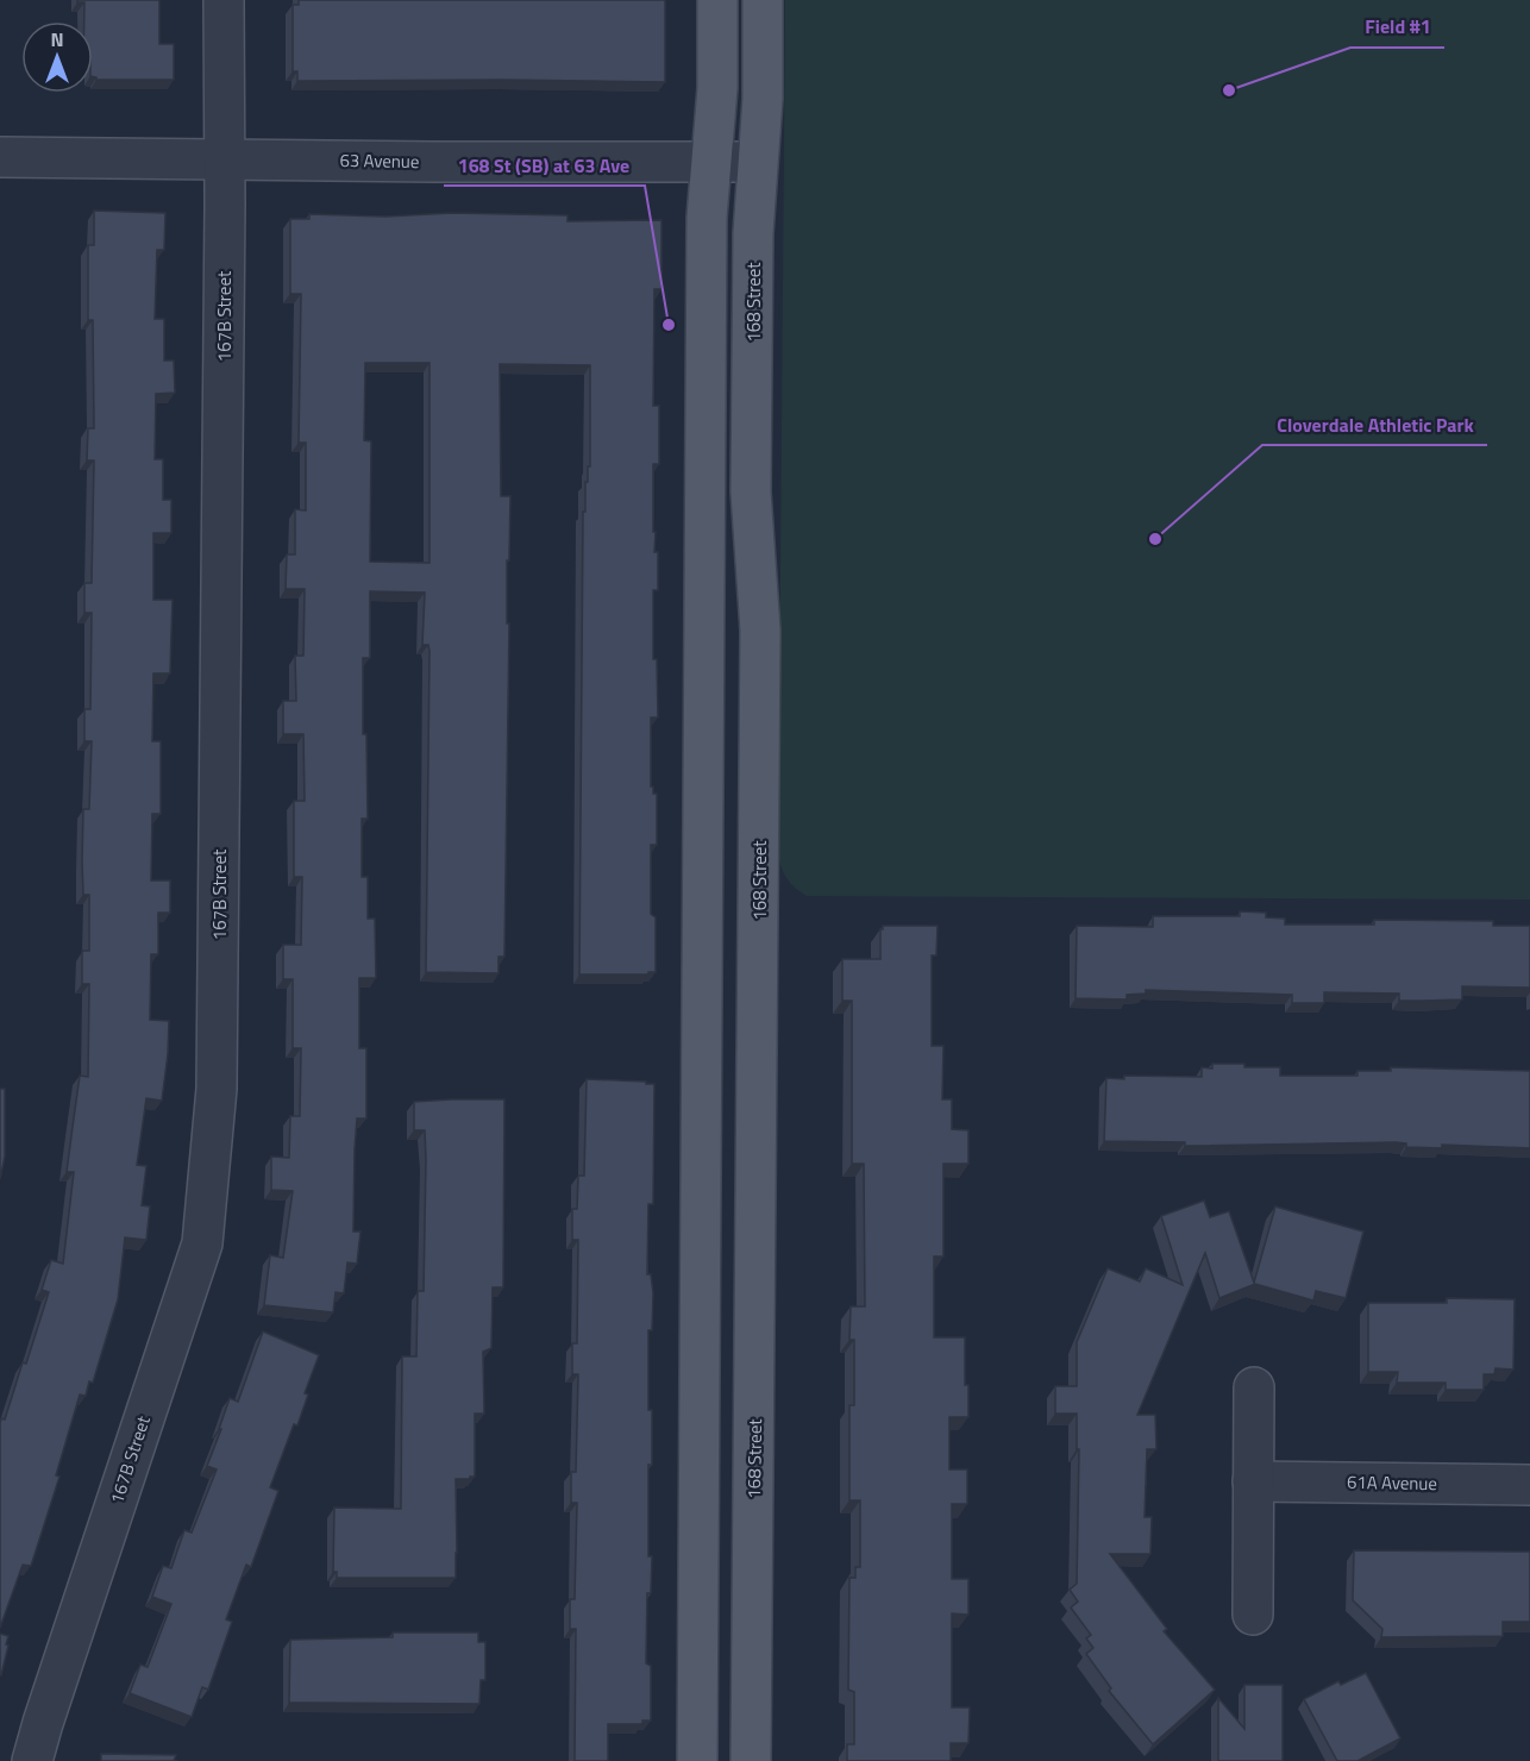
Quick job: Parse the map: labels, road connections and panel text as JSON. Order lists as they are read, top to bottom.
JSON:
{
  "streets": {
    "main road": ["168 Street"],
    "street": ["63 Avenue", "167B Street", "61A Avenue"]
  },
  "crossings": [
    ["63 Avenue", "168 Street"],
    ["63 Avenue", "167B Street"]
  ],
  "places": ["Field #1", "168 St (SB) at 63 Ave", "Cloverdale Athletic Park"],
  "north": "top"
}
